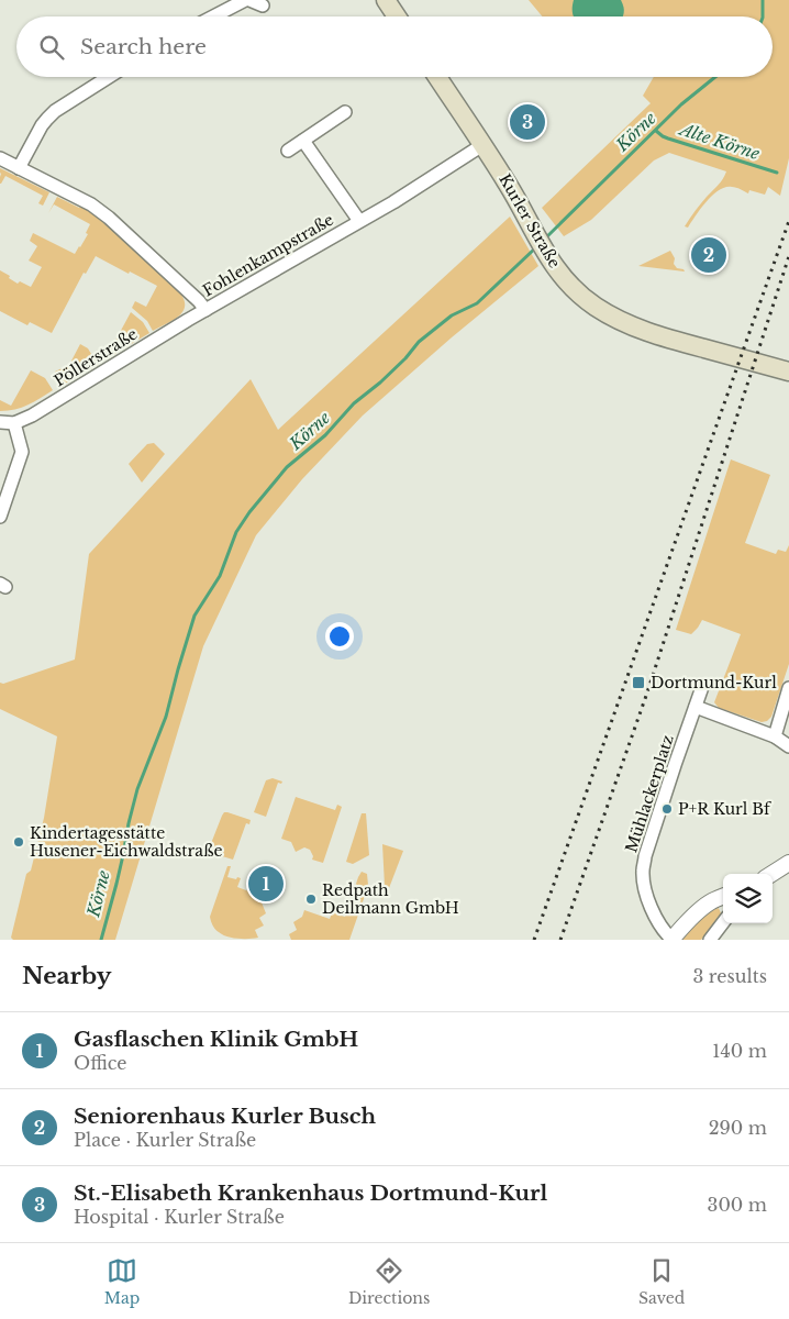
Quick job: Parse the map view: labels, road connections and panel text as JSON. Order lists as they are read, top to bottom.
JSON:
{
  "streets": {
    "main road": ["Kurler Straße"],
    "street": ["Fohlenkampstraße", "Pöllerstraße", "Mühlackerplatz"]
  },
  "crossings": [
    ["Kurler Straße", "Fohlenkampstraße"],
    ["Fohlenkampstraße", "Pöllerstraße"]
  ],
  "water": ["Körne", "Alte Körne"],
  "places": {
    "transit": ["Dortmund-Kurl"],
    "other": ["P+R Kurl Bf", "Kindertagesstätte Husener-Eichwaldstraße", "Redpath Deilmann GmbH"]
  },
  "page": {
    "search": "Search here",
    "pins": ["3", "2", "1"],
    "heading": ["Nearby", "3 results"],
    "list": [
      {
        "mark": "1",
        "name": "Gasflaschen Klinik GmbH",
        "note": "Office",
        "value": "140 m"
      },
      {
        "mark": "2",
        "name": "Seniorenhaus Kurler Busch",
        "note": "Place · Kurler Straße",
        "value": "290 m"
      },
      {
        "mark": "3",
        "name": "St.-Elisabeth Krankenhaus Dortmund-Kurl",
        "note": "Hospital · Kurler Straße",
        "value": "300 m"
      }
    ],
    "nav": ["Map", "Directions", "Saved"]
  }
}
